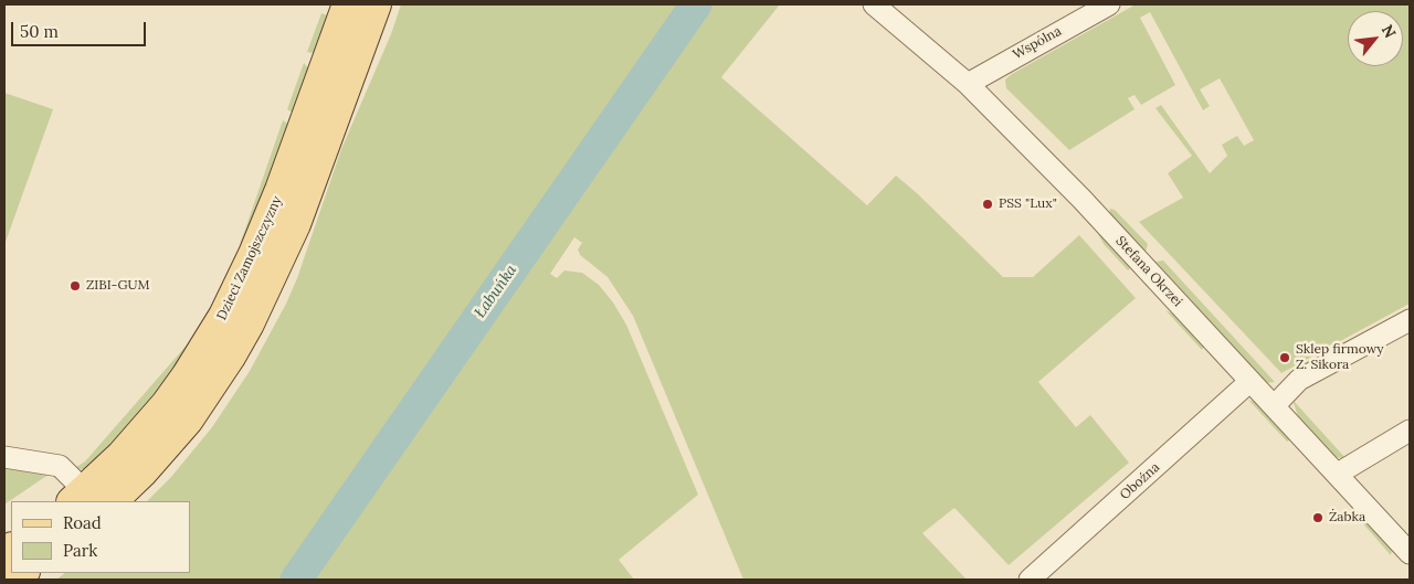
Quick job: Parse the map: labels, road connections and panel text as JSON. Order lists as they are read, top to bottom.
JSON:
{
  "streets": {
    "main road": ["Dzieci Zamojszczyzny"],
    "street": ["Wspólna", "Stefana Okrzei", "Oboźna"]
  },
  "crossings": [
    ["Wspólna", "Stefana Okrzei"],
    ["Stefana Okrzei", "Oboźna"]
  ],
  "water": ["Łabuńka"],
  "places": [
    "PSS \"Lux\"",
    "ZIBI-GUM",
    "Sklep firmowy Z. Sikora",
    "Żabka"
  ],
  "legend": ["Road", "Park"],
  "scale_bar": "50 m",
  "north": "top right"
}
